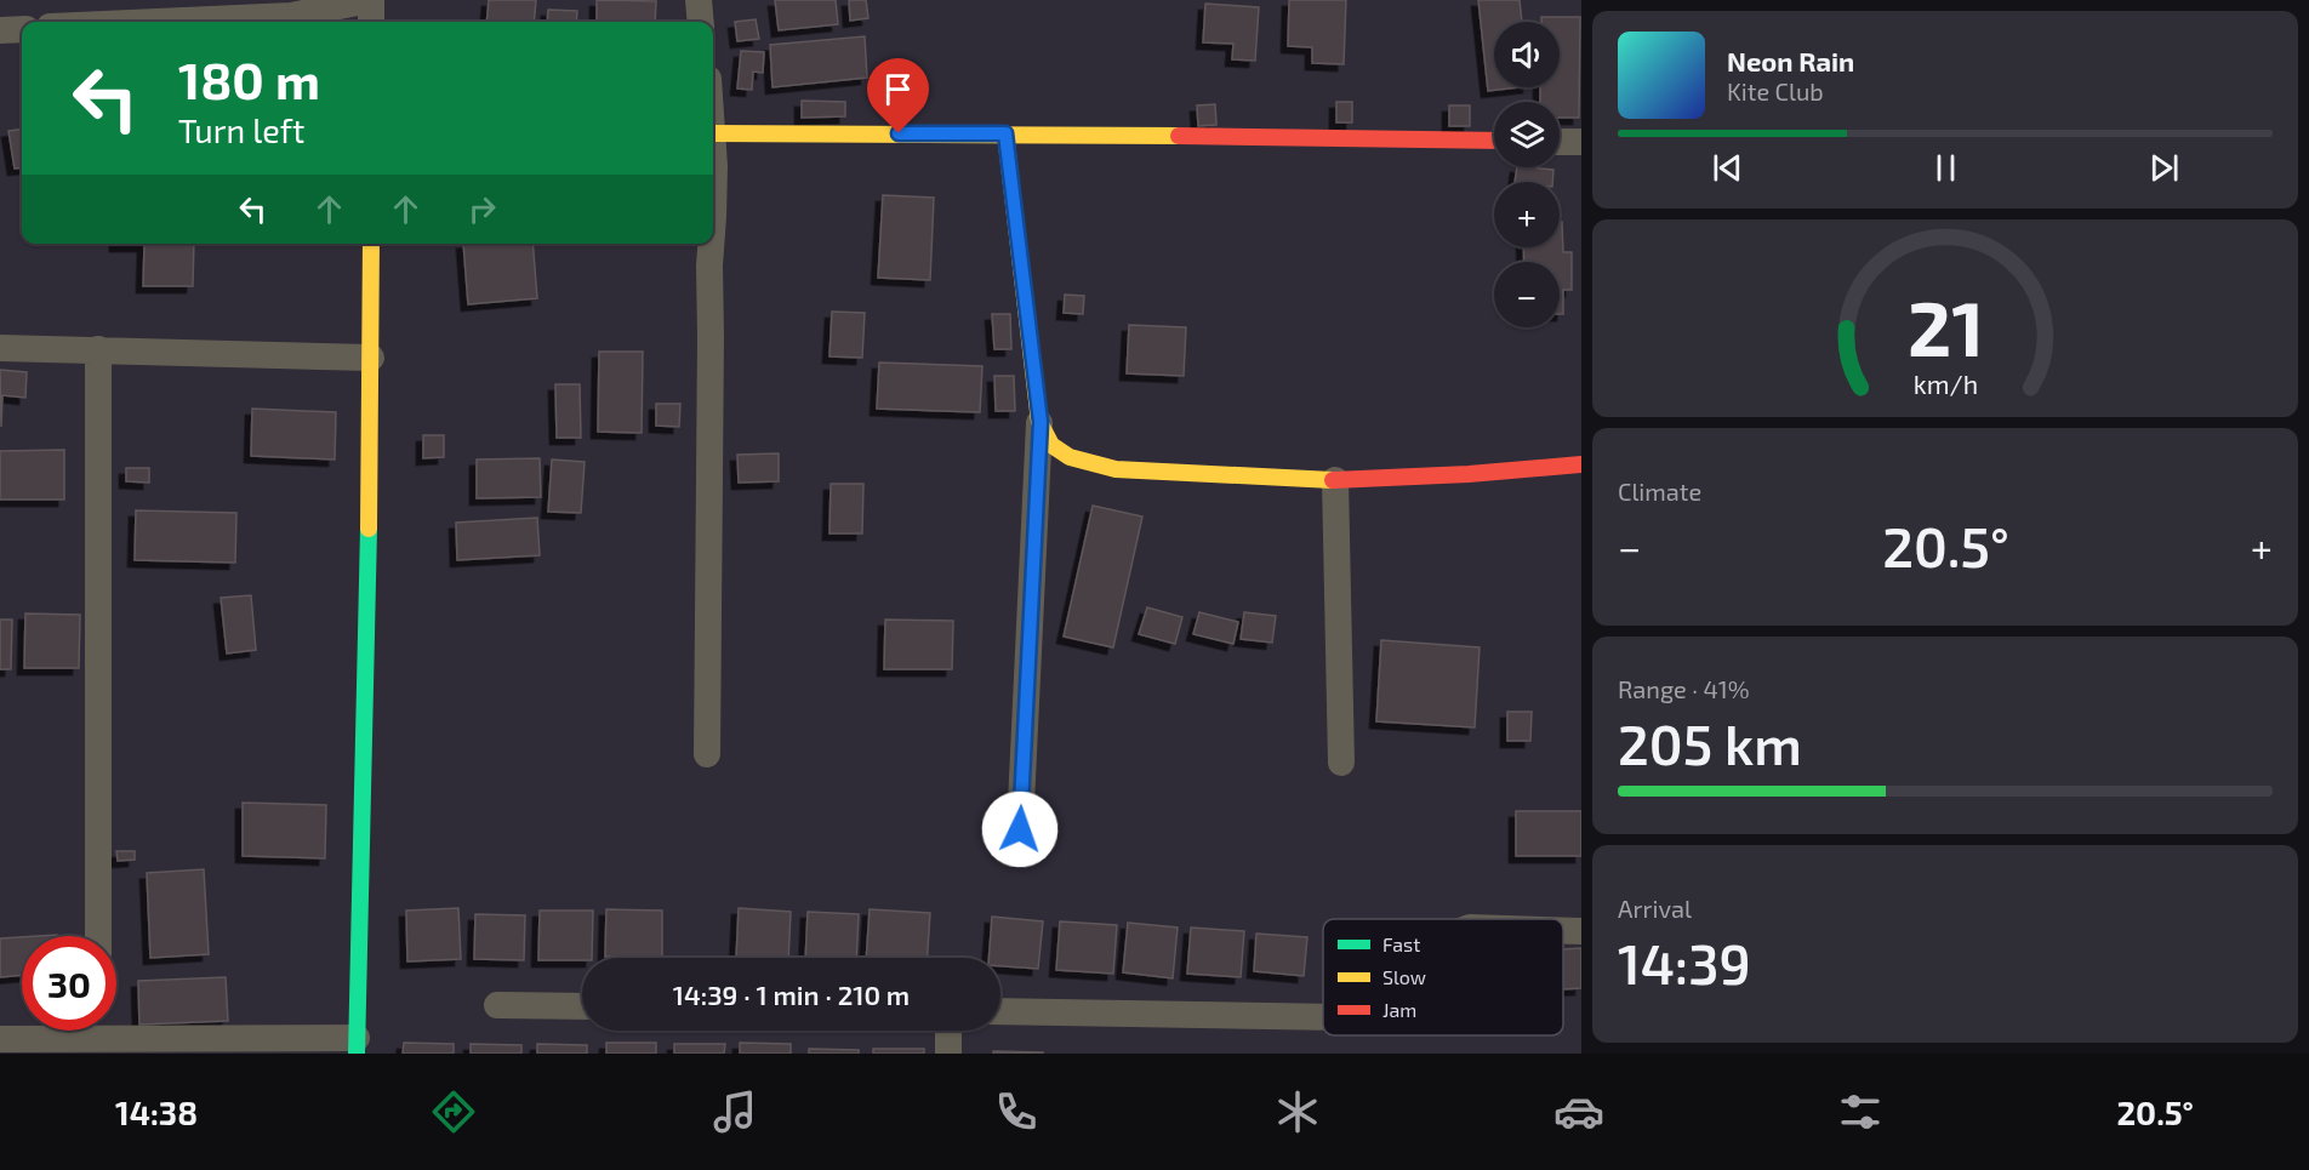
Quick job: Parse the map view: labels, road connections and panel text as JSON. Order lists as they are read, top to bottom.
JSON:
{
  "legend": ["Fast", "Slow", "Jam"],
  "page": {
    "map_buttons": ["+", "−"],
    "turn": ["180 m", "Turn left"],
    "song": ["Neon Rain", "Kite Club"],
    "tile": [
      "Climate",
      ["Range · 41%", "205 km"],
      ["Arrival", "14:39"]
    ],
    "heat": ["−", "20.5°", "+"],
    "limit": "30",
    "trip": "14:39 · 1 min · 210 m",
    "tabs": ["14:38", "20.5°"],
    "gauge": ["21", "km/h"]
  }
}
